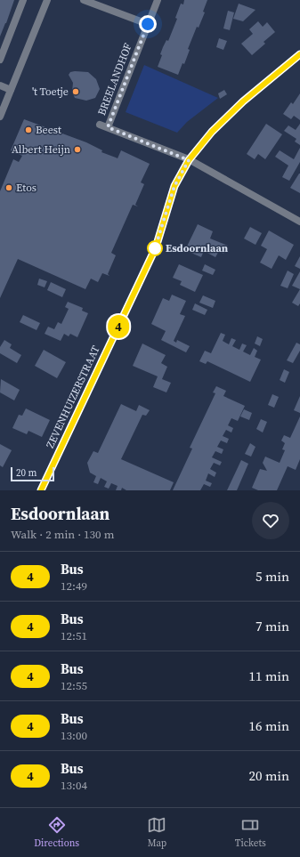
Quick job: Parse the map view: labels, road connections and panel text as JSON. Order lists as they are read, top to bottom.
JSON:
{
  "streets": {
    "street": ["BREELANDHOF", "ZEVENHUIZERSTRAAT"]
  },
  "places": [
    "'t Toetje",
    "Beest",
    "Albert Heijn",
    "Etos",
    "Esdoornlaan"
  ],
  "lines": ["bus line 4"],
  "scale_bar": "20 m",
  "page": {
    "on_map": "4",
    "scale": "20 m",
    "heading": ["Esdoornlaan", "Walk · 2 min · 130 m"],
    "list": [
      {
        "mark": "4",
        "name": "Bus",
        "note": "12:49",
        "value": "5 min"
      },
      {
        "mark": "4",
        "name": "Bus",
        "note": "12:51",
        "value": "7 min"
      },
      {
        "mark": "4",
        "name": "Bus",
        "note": "12:55",
        "value": "11 min"
      },
      {
        "mark": "4",
        "name": "Bus",
        "note": "13:00",
        "value": "16 min"
      },
      {
        "mark": "4",
        "name": "Bus",
        "note": "13:04",
        "value": "20 min"
      }
    ],
    "tabs": ["Directions", "Map", "Tickets"]
  }
}
